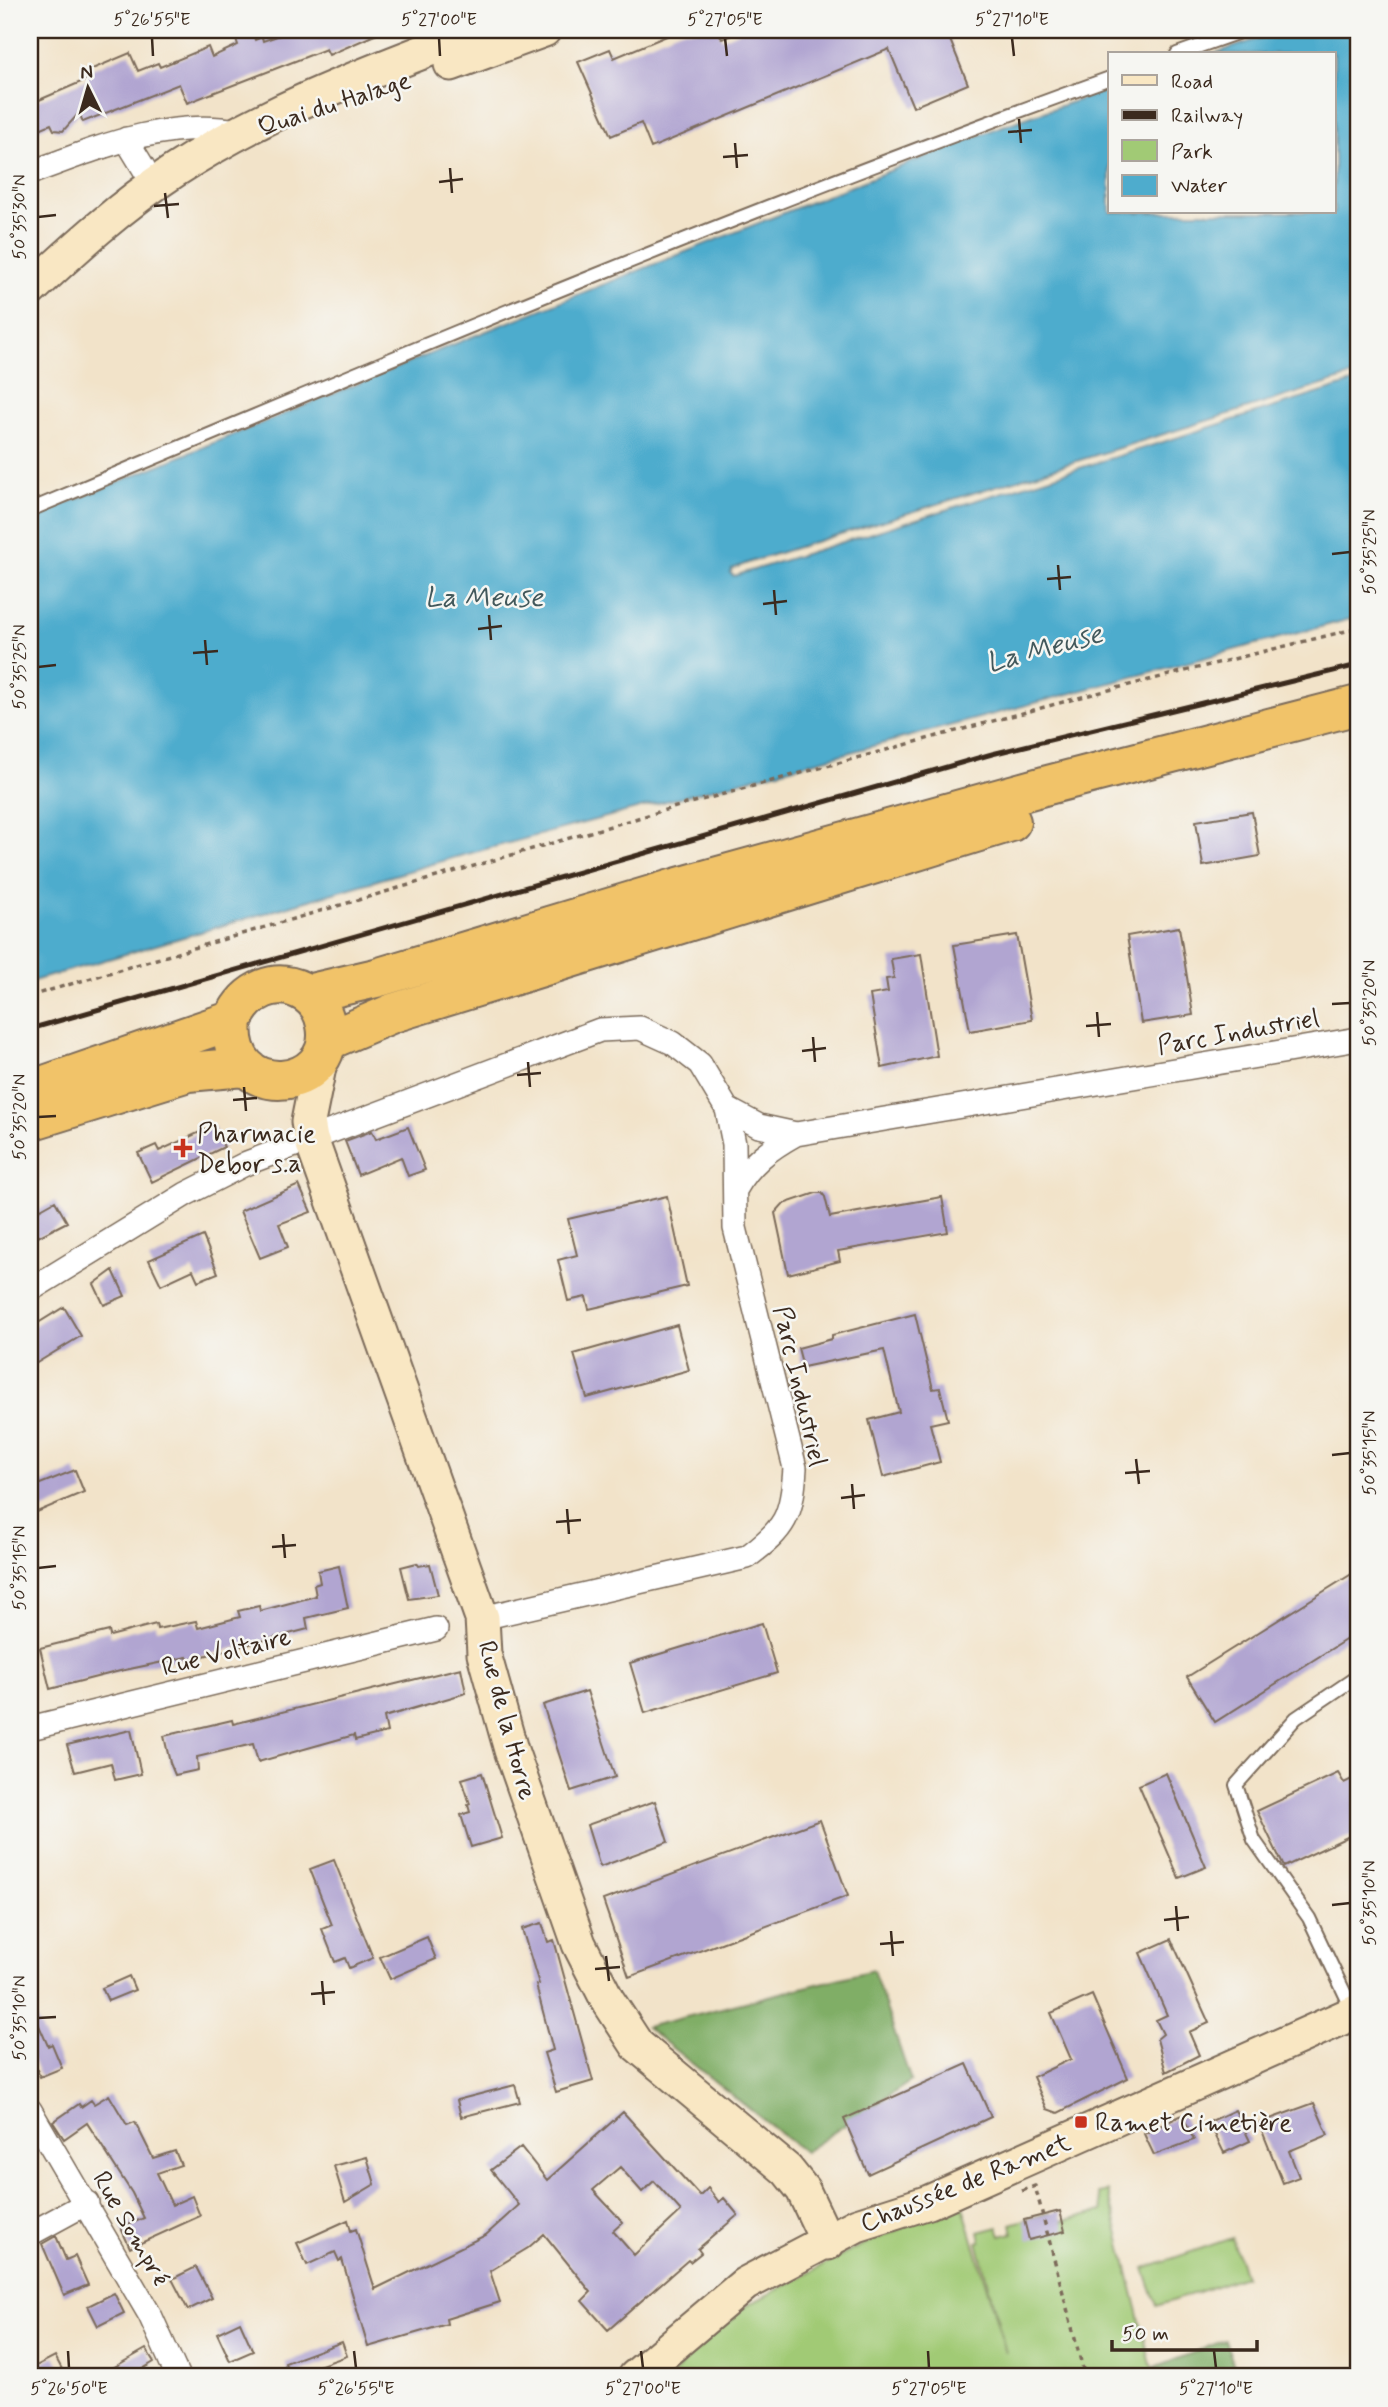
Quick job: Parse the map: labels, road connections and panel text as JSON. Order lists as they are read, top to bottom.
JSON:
{
  "streets": {
    "main road": ["Quai du Halage", "Rue de la Horre", "Chaussée de Ramet"],
    "street": ["Parc Industriel", "Rue Voltaire", "Rue Sompré"]
  },
  "crossings": [
    ["Parc Industriel", "Rue de la Horre"],
    ["Rue de la Horre", "Chaussée de Ramet"]
  ],
  "water": ["La Meuse"],
  "places": {
    "health": ["Pharmacie Debor s.a"],
    "transit": ["Ramet Cimetière"]
  },
  "legend": [
    "Road",
    "Railway",
    "Park",
    "Water"
  ],
  "scale_bar": "50 m",
  "north": "top",
  "coordinates": [
    "5°26'55\"E",
    "5°27'00\"E",
    "5°27'05\"E",
    "5°27'10\"E",
    "50°35'30\"N",
    "50°35'25\"N",
    "50°35'20\"N",
    "50°35'15\"N",
    "50°35'10\"N",
    "5°26'50\"E"
  ]
}
